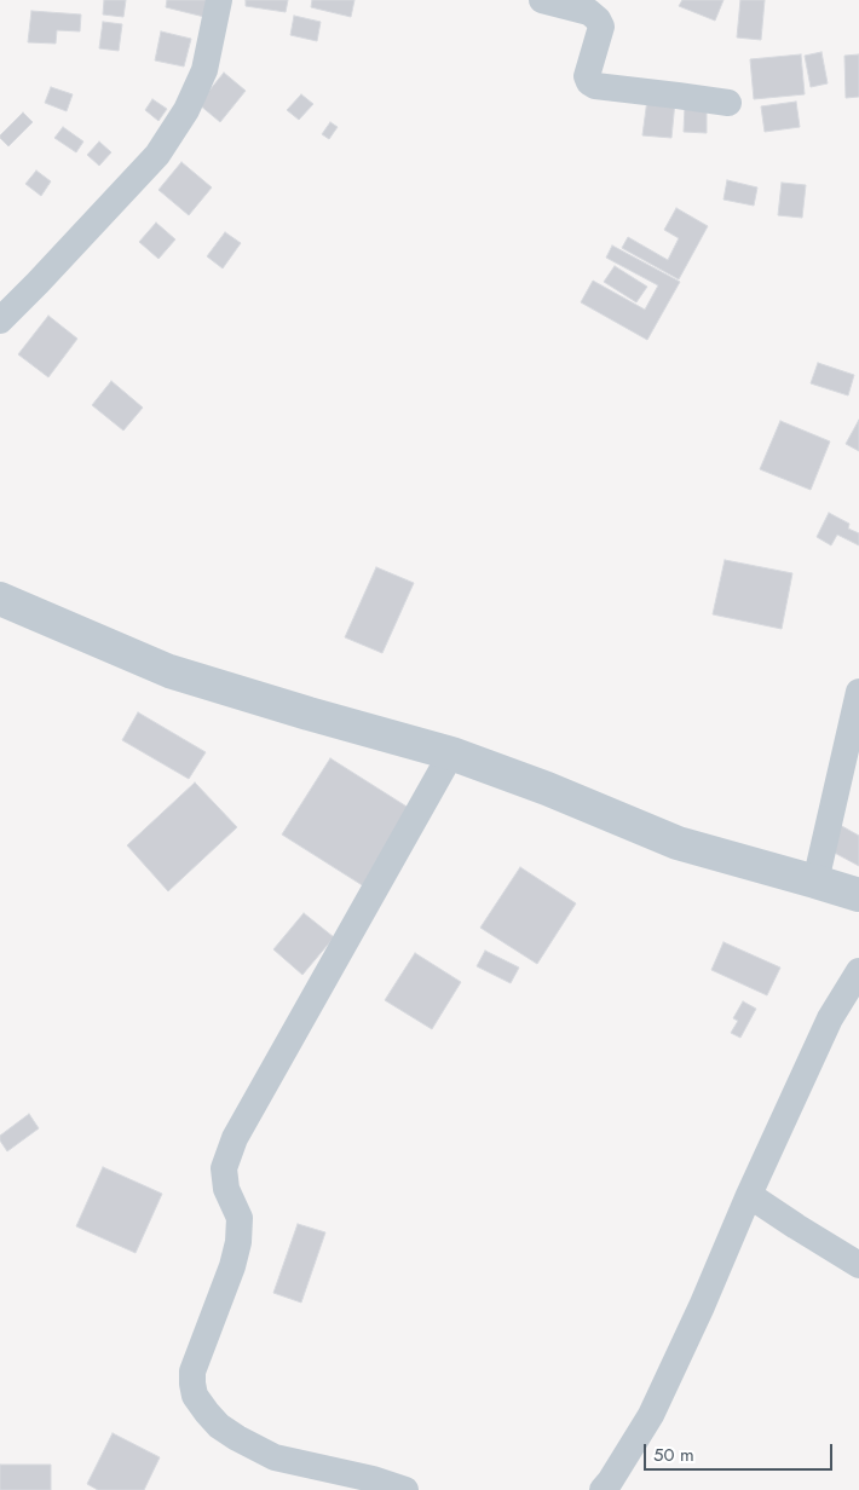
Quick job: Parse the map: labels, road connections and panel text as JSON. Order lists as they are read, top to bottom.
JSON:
{
  "scale_bar": "50 m"
}
